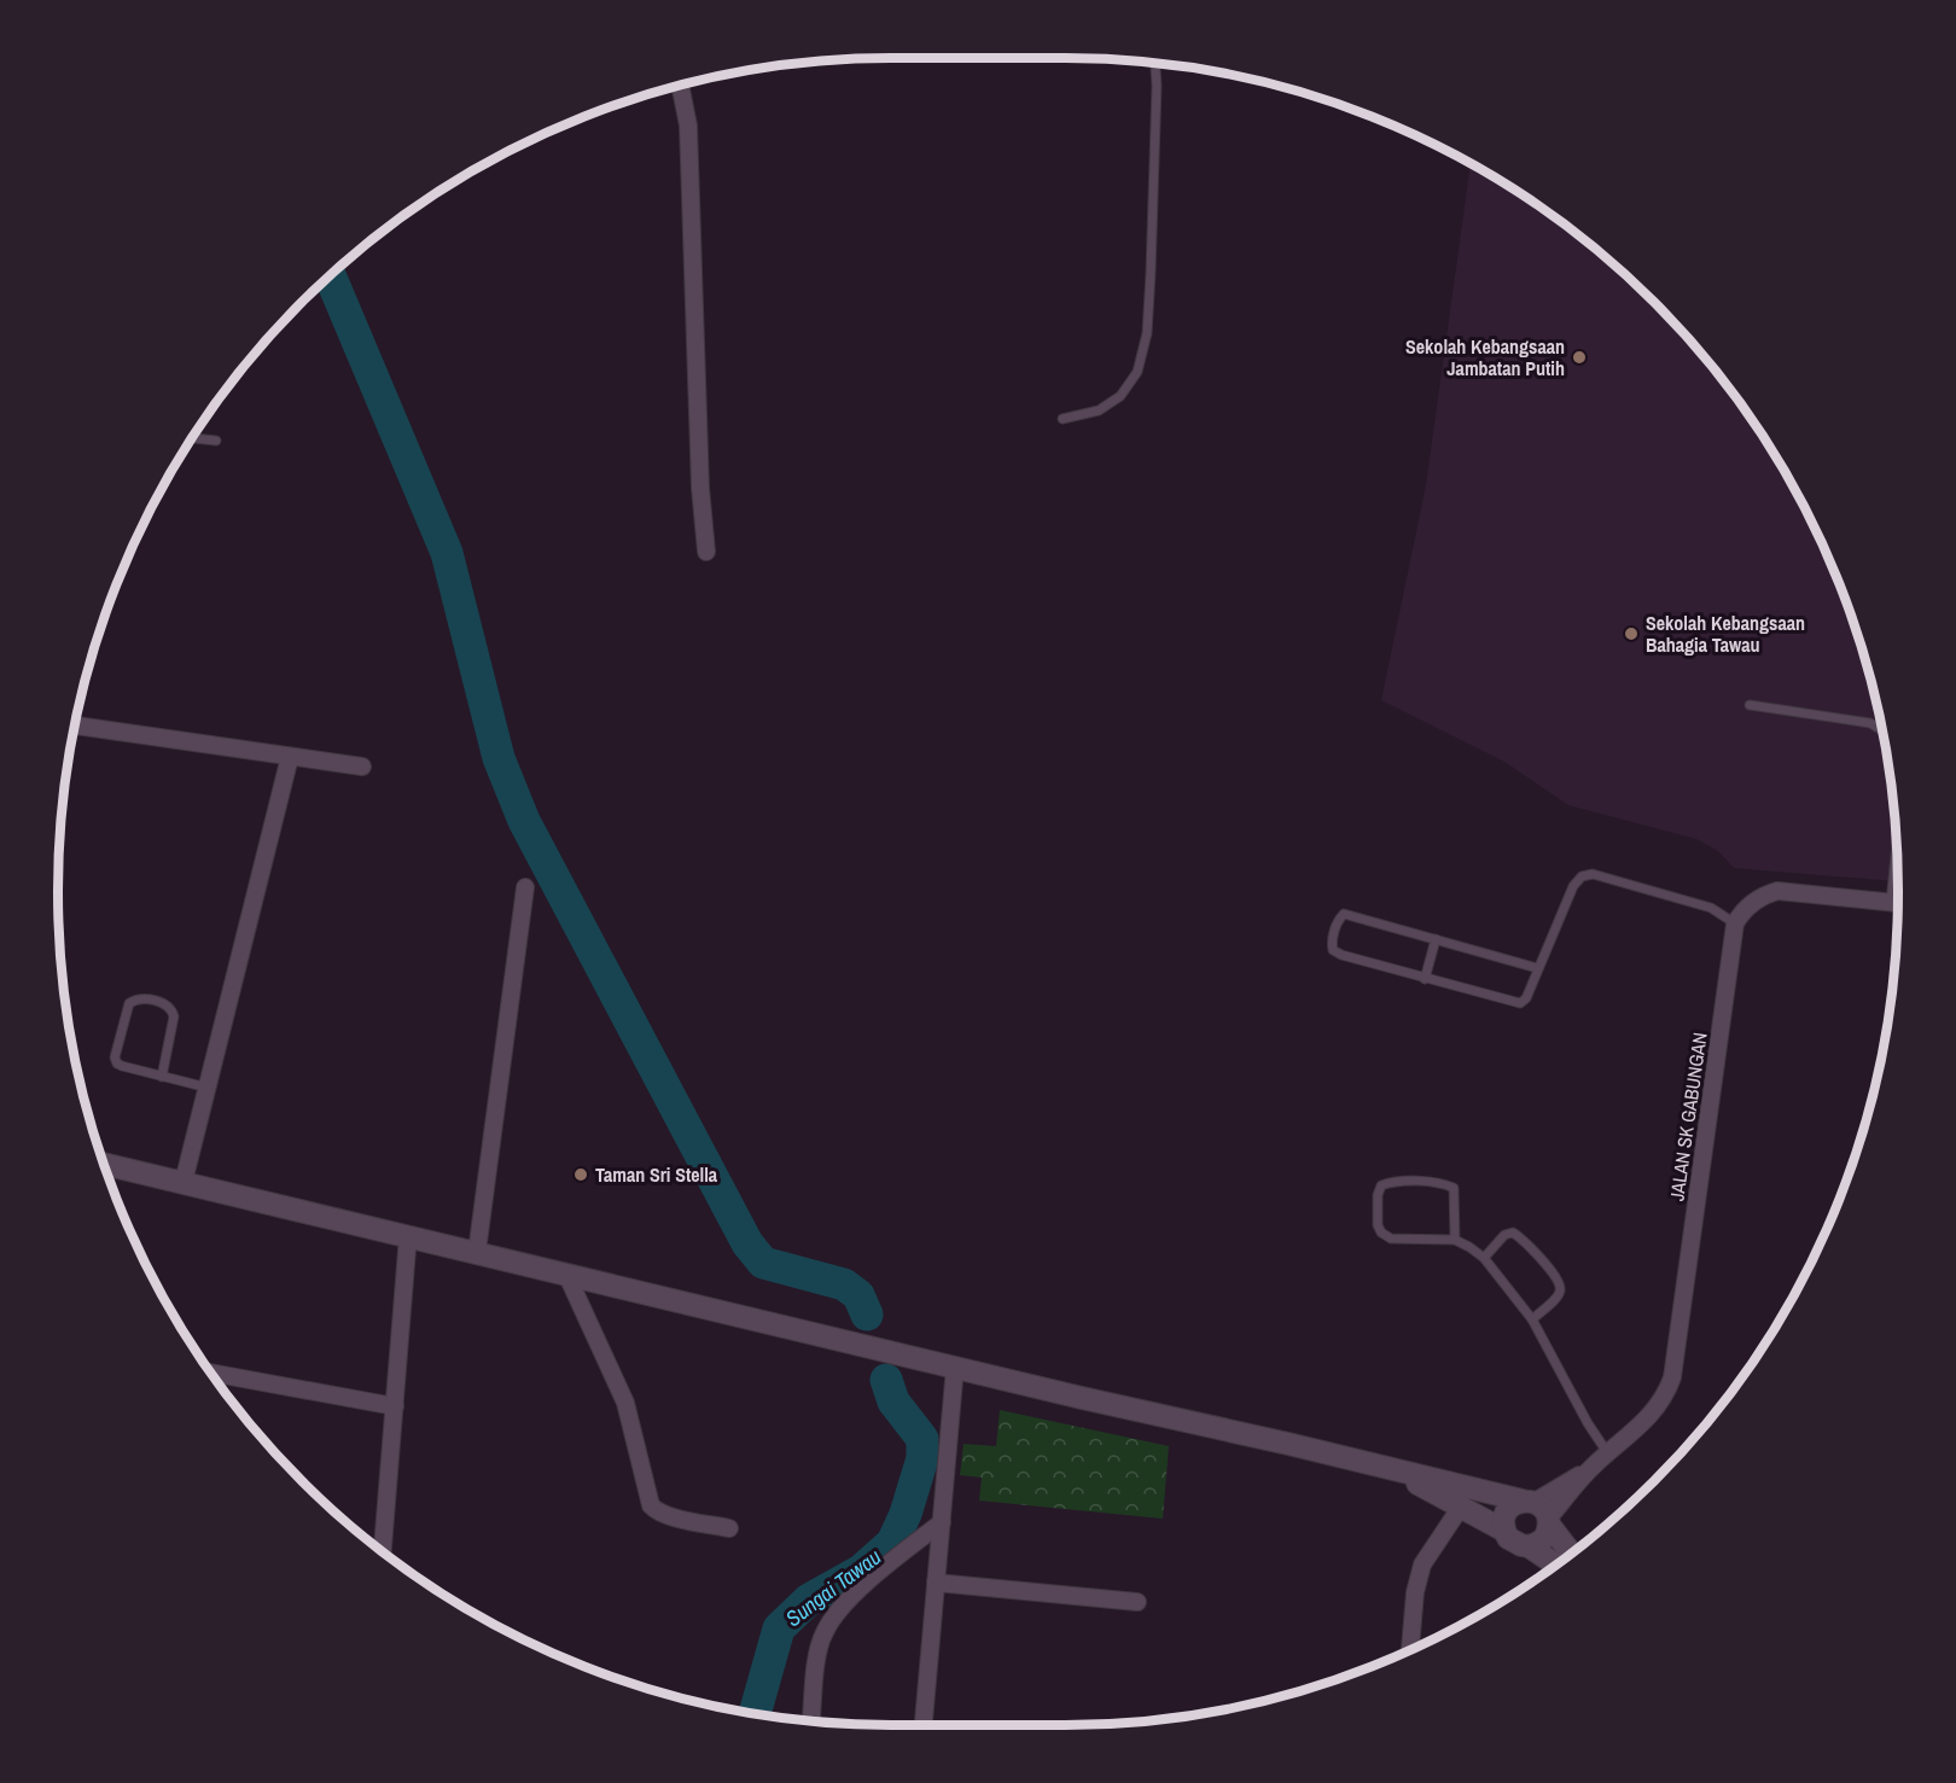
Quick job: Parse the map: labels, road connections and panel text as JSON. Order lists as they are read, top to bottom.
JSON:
{
  "streets": {
    "street": ["JALAN SK GABUNGAN"]
  },
  "water": ["Sungai Tawau"],
  "places": ["Sekolah Kebangsaan Jambatan Putih", "Sekolah Kebangsaan Bahagia Tawau", "Taman Sri Stella"]
}
